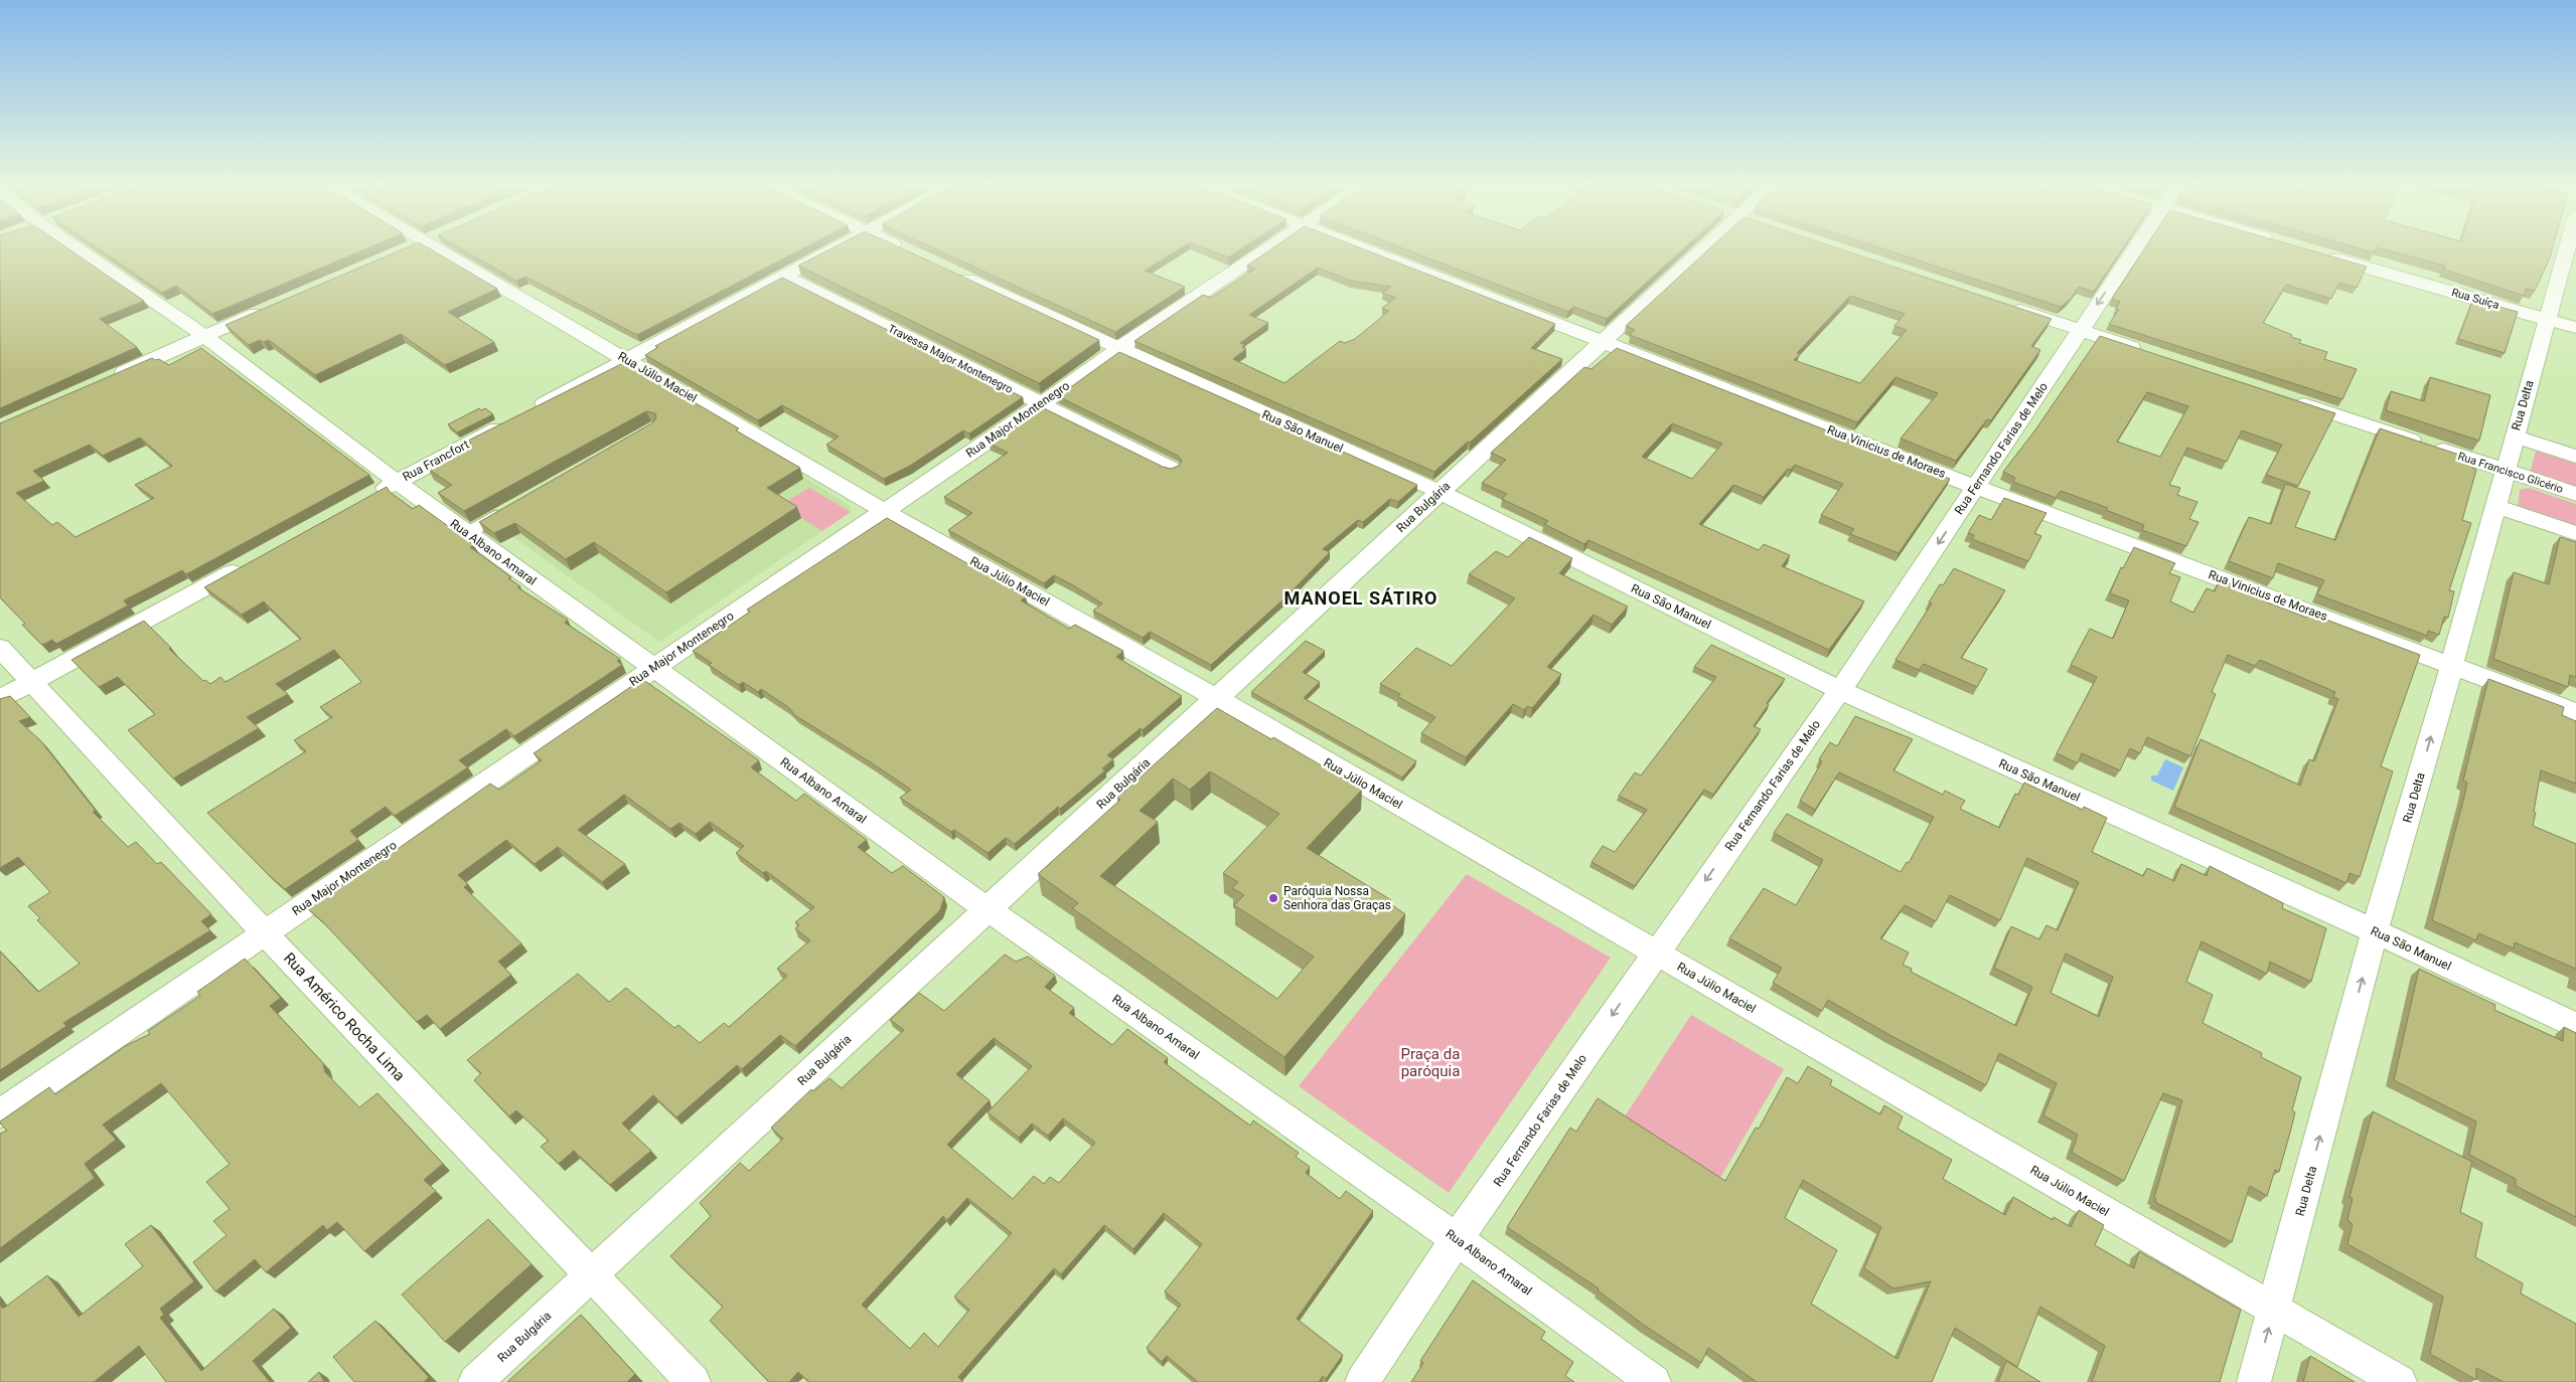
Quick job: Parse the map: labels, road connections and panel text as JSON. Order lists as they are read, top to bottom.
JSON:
{
  "streets": {
    "street": [
      "Rua Suíça",
      "Travessa Major Montenegro",
      "Rua Júlio Maciel",
      "Rua Delta",
      "Rua Major Montenegro",
      "Rua São Manuel",
      "Rua Fernando Farias de Melo",
      "Rua Vinicius de Moraes",
      "Rua Francfort",
      "Rua Francisco Glicério",
      "Rua Bulgária",
      "Rua Albano Amaral",
      "Rua Américo Rocha Lima"
    ]
  },
  "crossings": [
    ["Rua Suíça", "Rua Delta"],
    ["Travessa Major Montenegro", "Rua Major Montenegro"],
    ["Rua Júlio Maciel", "Rua Delta"],
    ["Rua Júlio Maciel", "Rua Major Montenegro"],
    ["Rua Júlio Maciel", "Rua Fernando Farias de Melo"],
    ["Rua Júlio Maciel", "Rua Bulgária"],
    ["Rua Delta", "Rua São Manuel"],
    ["Rua Delta", "Rua Vinicius de Moraes"],
    ["Rua Delta", "Rua Francisco Glicério"],
    ["Rua Major Montenegro", "Rua São Manuel"],
    ["Rua Major Montenegro", "Rua Albano Amaral"],
    ["Rua Major Montenegro", "Rua Américo Rocha Lima"],
    ["Rua São Manuel", "Rua Fernando Farias de Melo"],
    ["Rua São Manuel", "Rua Bulgária"],
    ["Rua Fernando Farias de Melo", "Rua Vinicius de Moraes"],
    ["Rua Fernando Farias de Melo", "Rua Albano Amaral"],
    ["Rua Vinicius de Moraes", "Rua Bulgária"],
    ["Rua Francfort", "Rua Albano Amaral"],
    ["Rua Bulgária", "Rua Albano Amaral"],
    ["Rua Bulgária", "Rua Américo Rocha Lima"]
  ],
  "one_way": ["Rua Delta", "Rua Fernando Farias de Melo"],
  "districts": ["MANOEL SÁTIRO"],
  "parks": ["Praça da paróquia"],
  "places": ["Paróquia Nossa Senhora das Graças"]
}
